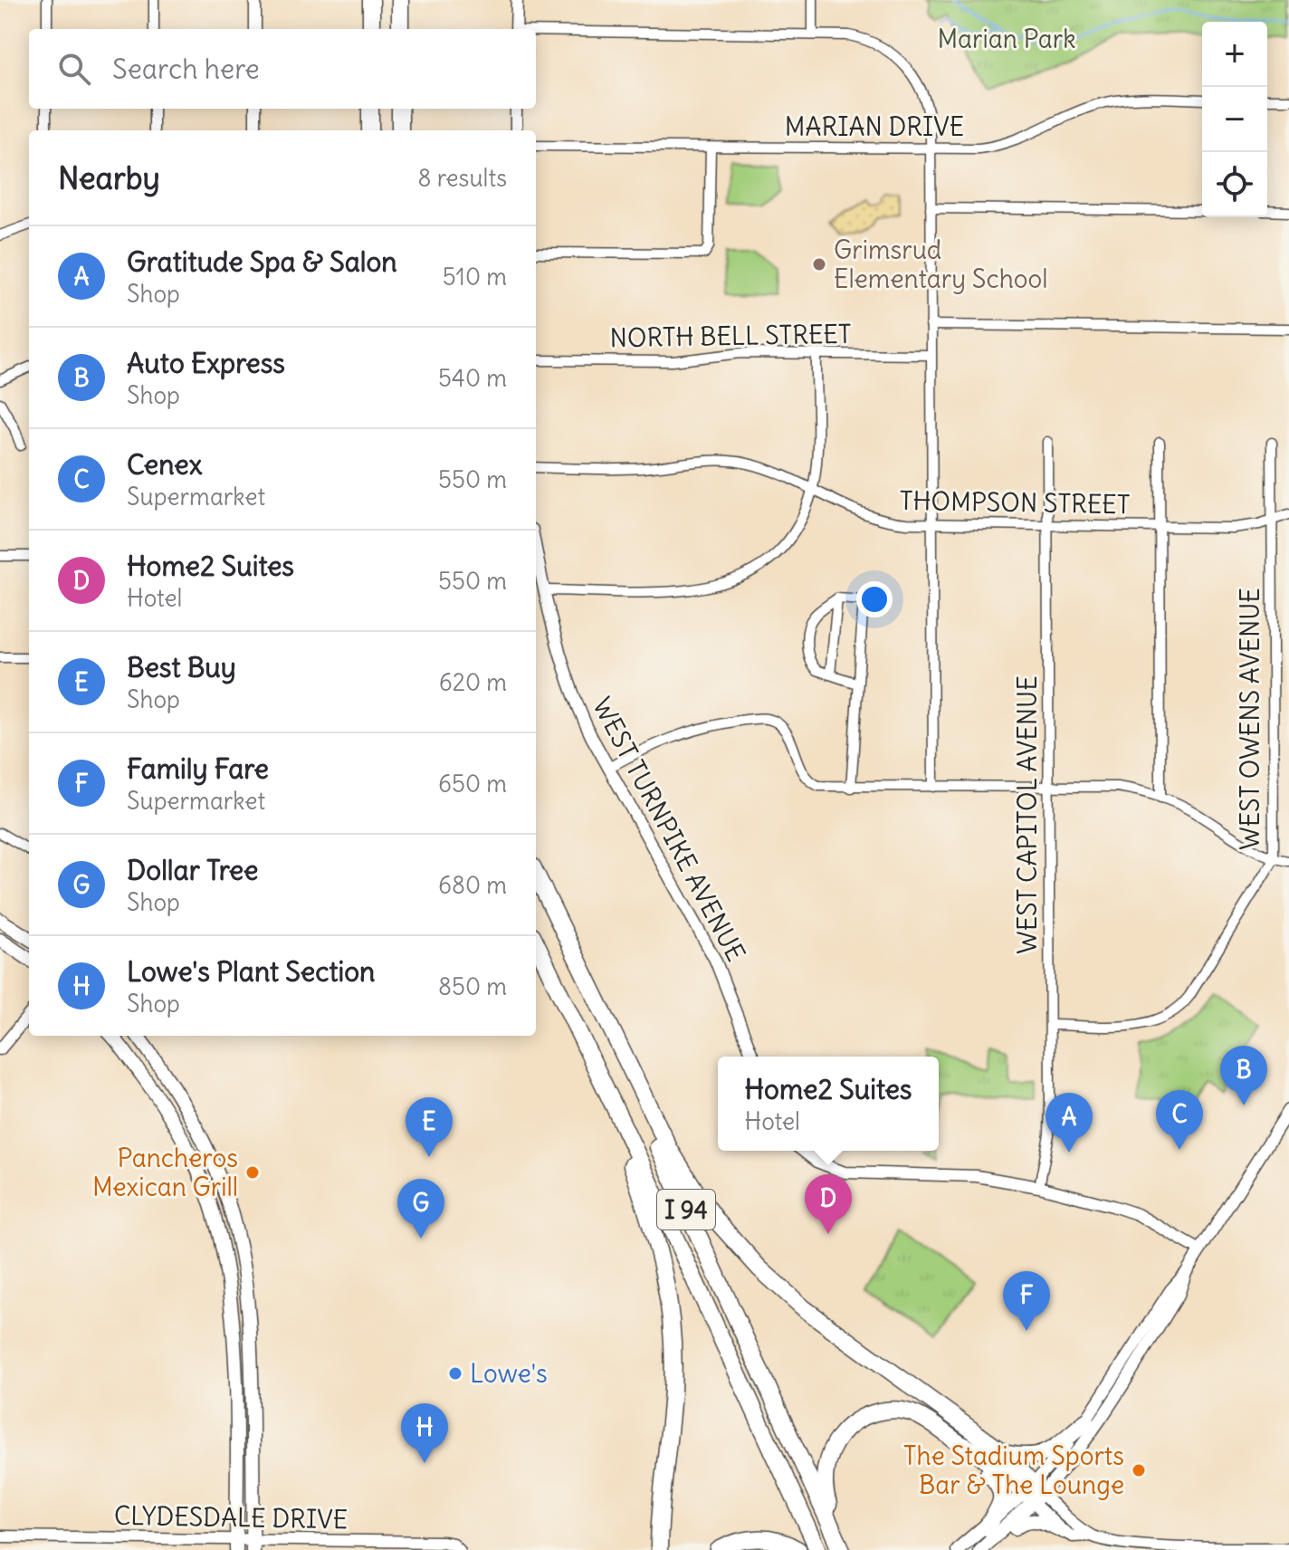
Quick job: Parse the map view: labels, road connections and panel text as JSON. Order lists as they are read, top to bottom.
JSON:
{
  "streets": {
    "highway": ["I 94"],
    "street": [
      "MARIAN DRIVE",
      "NORTH BELL STREET",
      "THOMPSON STREET",
      "WEST OWENS AVENUE",
      "WEST CAPITOL AVENUE",
      "WEST TURNPIKE AVENUE",
      "CLYDESDALE DRIVE"
    ]
  },
  "crossings": [
    ["THOMPSON STREET", "WEST OWENS AVENUE"],
    ["THOMPSON STREET", "WEST CAPITOL AVENUE"],
    ["WEST OWENS AVENUE", "WEST CAPITOL AVENUE"]
  ],
  "parks": ["Marian Park"],
  "places": [
    "Grimsrud Elementary School",
    "Pancheros Mexican Grill",
    "Lowe's",
    "The Stadium Sports Bar & The Lounge"
  ],
  "page": {
    "map_buttons": ["+", "−"],
    "search": "Search here",
    "heading": ["Nearby", "8 results"],
    "list": [
      {
        "mark": "A",
        "name": "Gratitude Spa & Salon",
        "note": "Shop",
        "value": "510 m"
      },
      {
        "mark": "B",
        "name": "Auto Express",
        "note": "Shop",
        "value": "540 m"
      },
      {
        "mark": "C",
        "name": "Cenex",
        "note": "Supermarket",
        "value": "550 m"
      },
      {
        "mark": "D",
        "name": "Home2 Suites",
        "note": "Hotel",
        "value": "550 m"
      },
      {
        "mark": "E",
        "name": "Best Buy",
        "note": "Shop",
        "value": "620 m"
      },
      {
        "mark": "F",
        "name": "Family Fare",
        "note": "Supermarket",
        "value": "650 m"
      },
      {
        "mark": "G",
        "name": "Dollar Tree",
        "note": "Shop",
        "value": "680 m"
      },
      {
        "mark": "H",
        "name": "Lowe's Plant Section",
        "note": "Shop",
        "value": "850 m"
      }
    ],
    "pins": [
      "B",
      "C",
      "A",
      "E",
      "D",
      "G",
      "F",
      "H"
    ],
    "popup": ["Home2 Suites", "Hotel"]
  }
}
